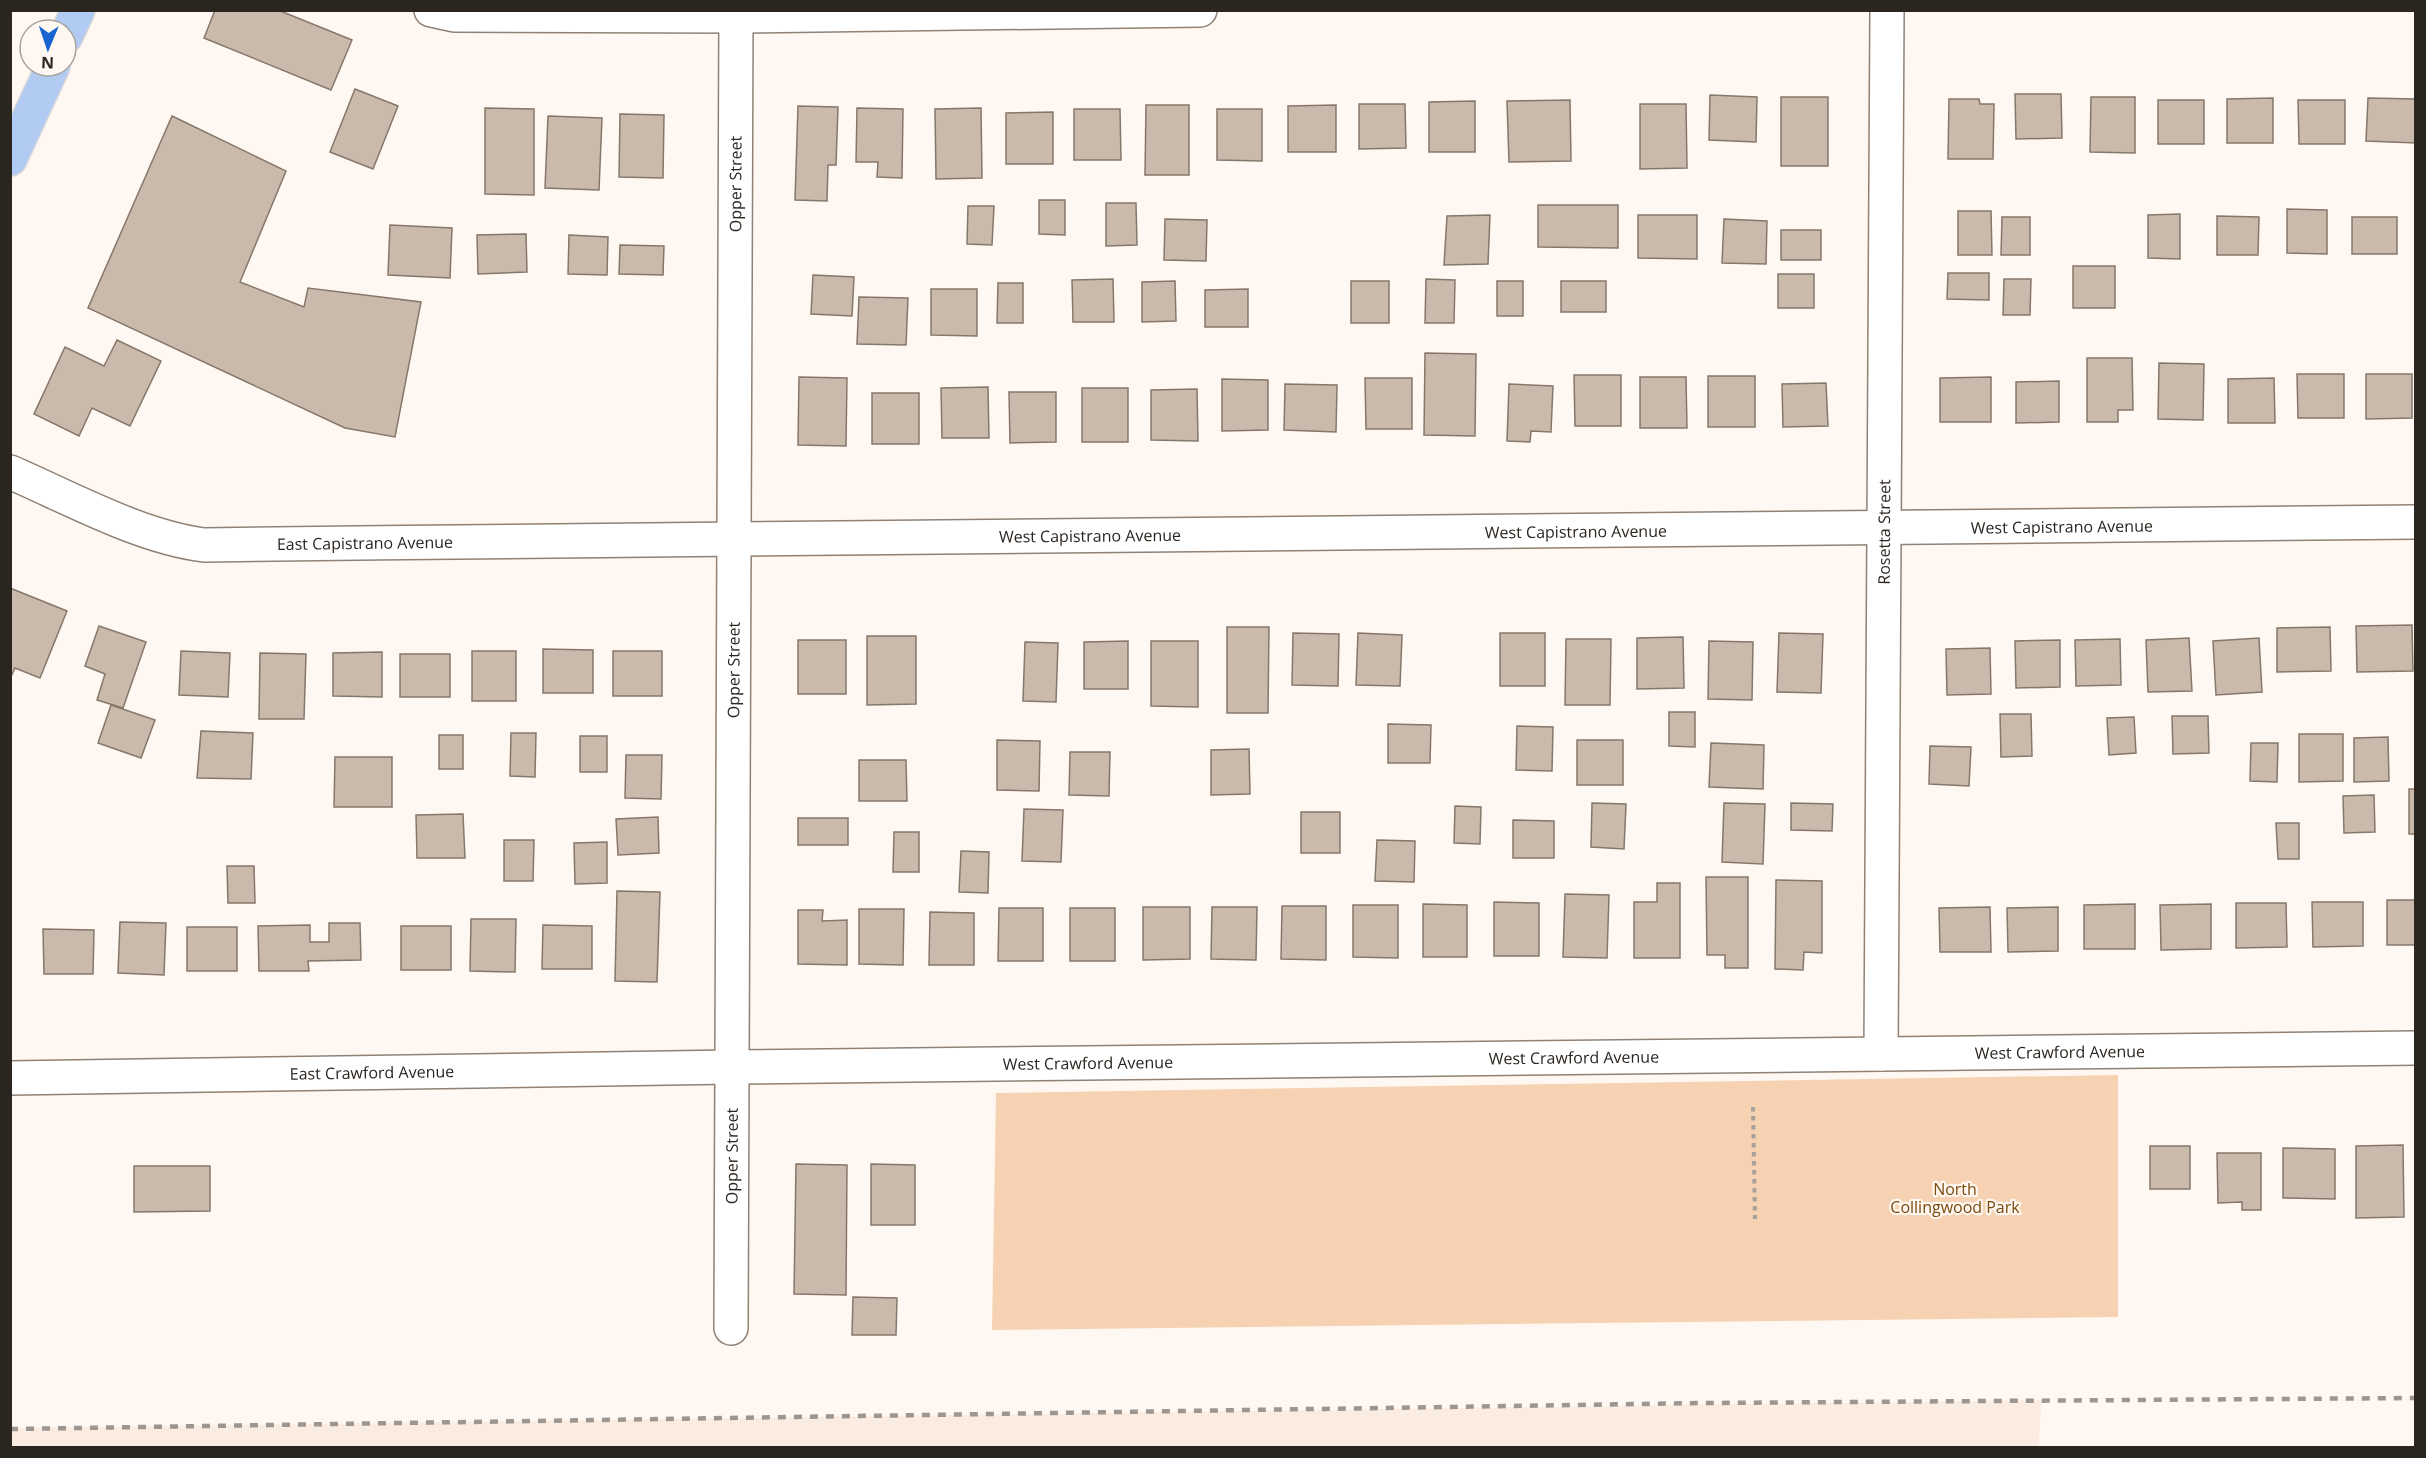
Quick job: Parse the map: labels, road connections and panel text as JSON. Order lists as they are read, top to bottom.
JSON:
{
  "streets": {
    "street": [
      "Opper Street",
      "West Capistrano Avenue",
      "Rosetta Street",
      "East Capistrano Avenue",
      "West Crawford Avenue",
      "East Crawford Avenue"
    ]
  },
  "crossings": [
    ["Opper Street", "West Capistrano Avenue"],
    ["Opper Street", "East Capistrano Avenue"],
    ["Opper Street", "West Crawford Avenue"],
    ["Opper Street", "East Crawford Avenue"],
    ["West Capistrano Avenue", "Rosetta Street"],
    ["West Capistrano Avenue", "East Capistrano Avenue"],
    ["Rosetta Street", "West Crawford Avenue"],
    ["West Crawford Avenue", "East Crawford Avenue"]
  ],
  "parks": ["North Collingwood Park"],
  "north": "bottom"
}
